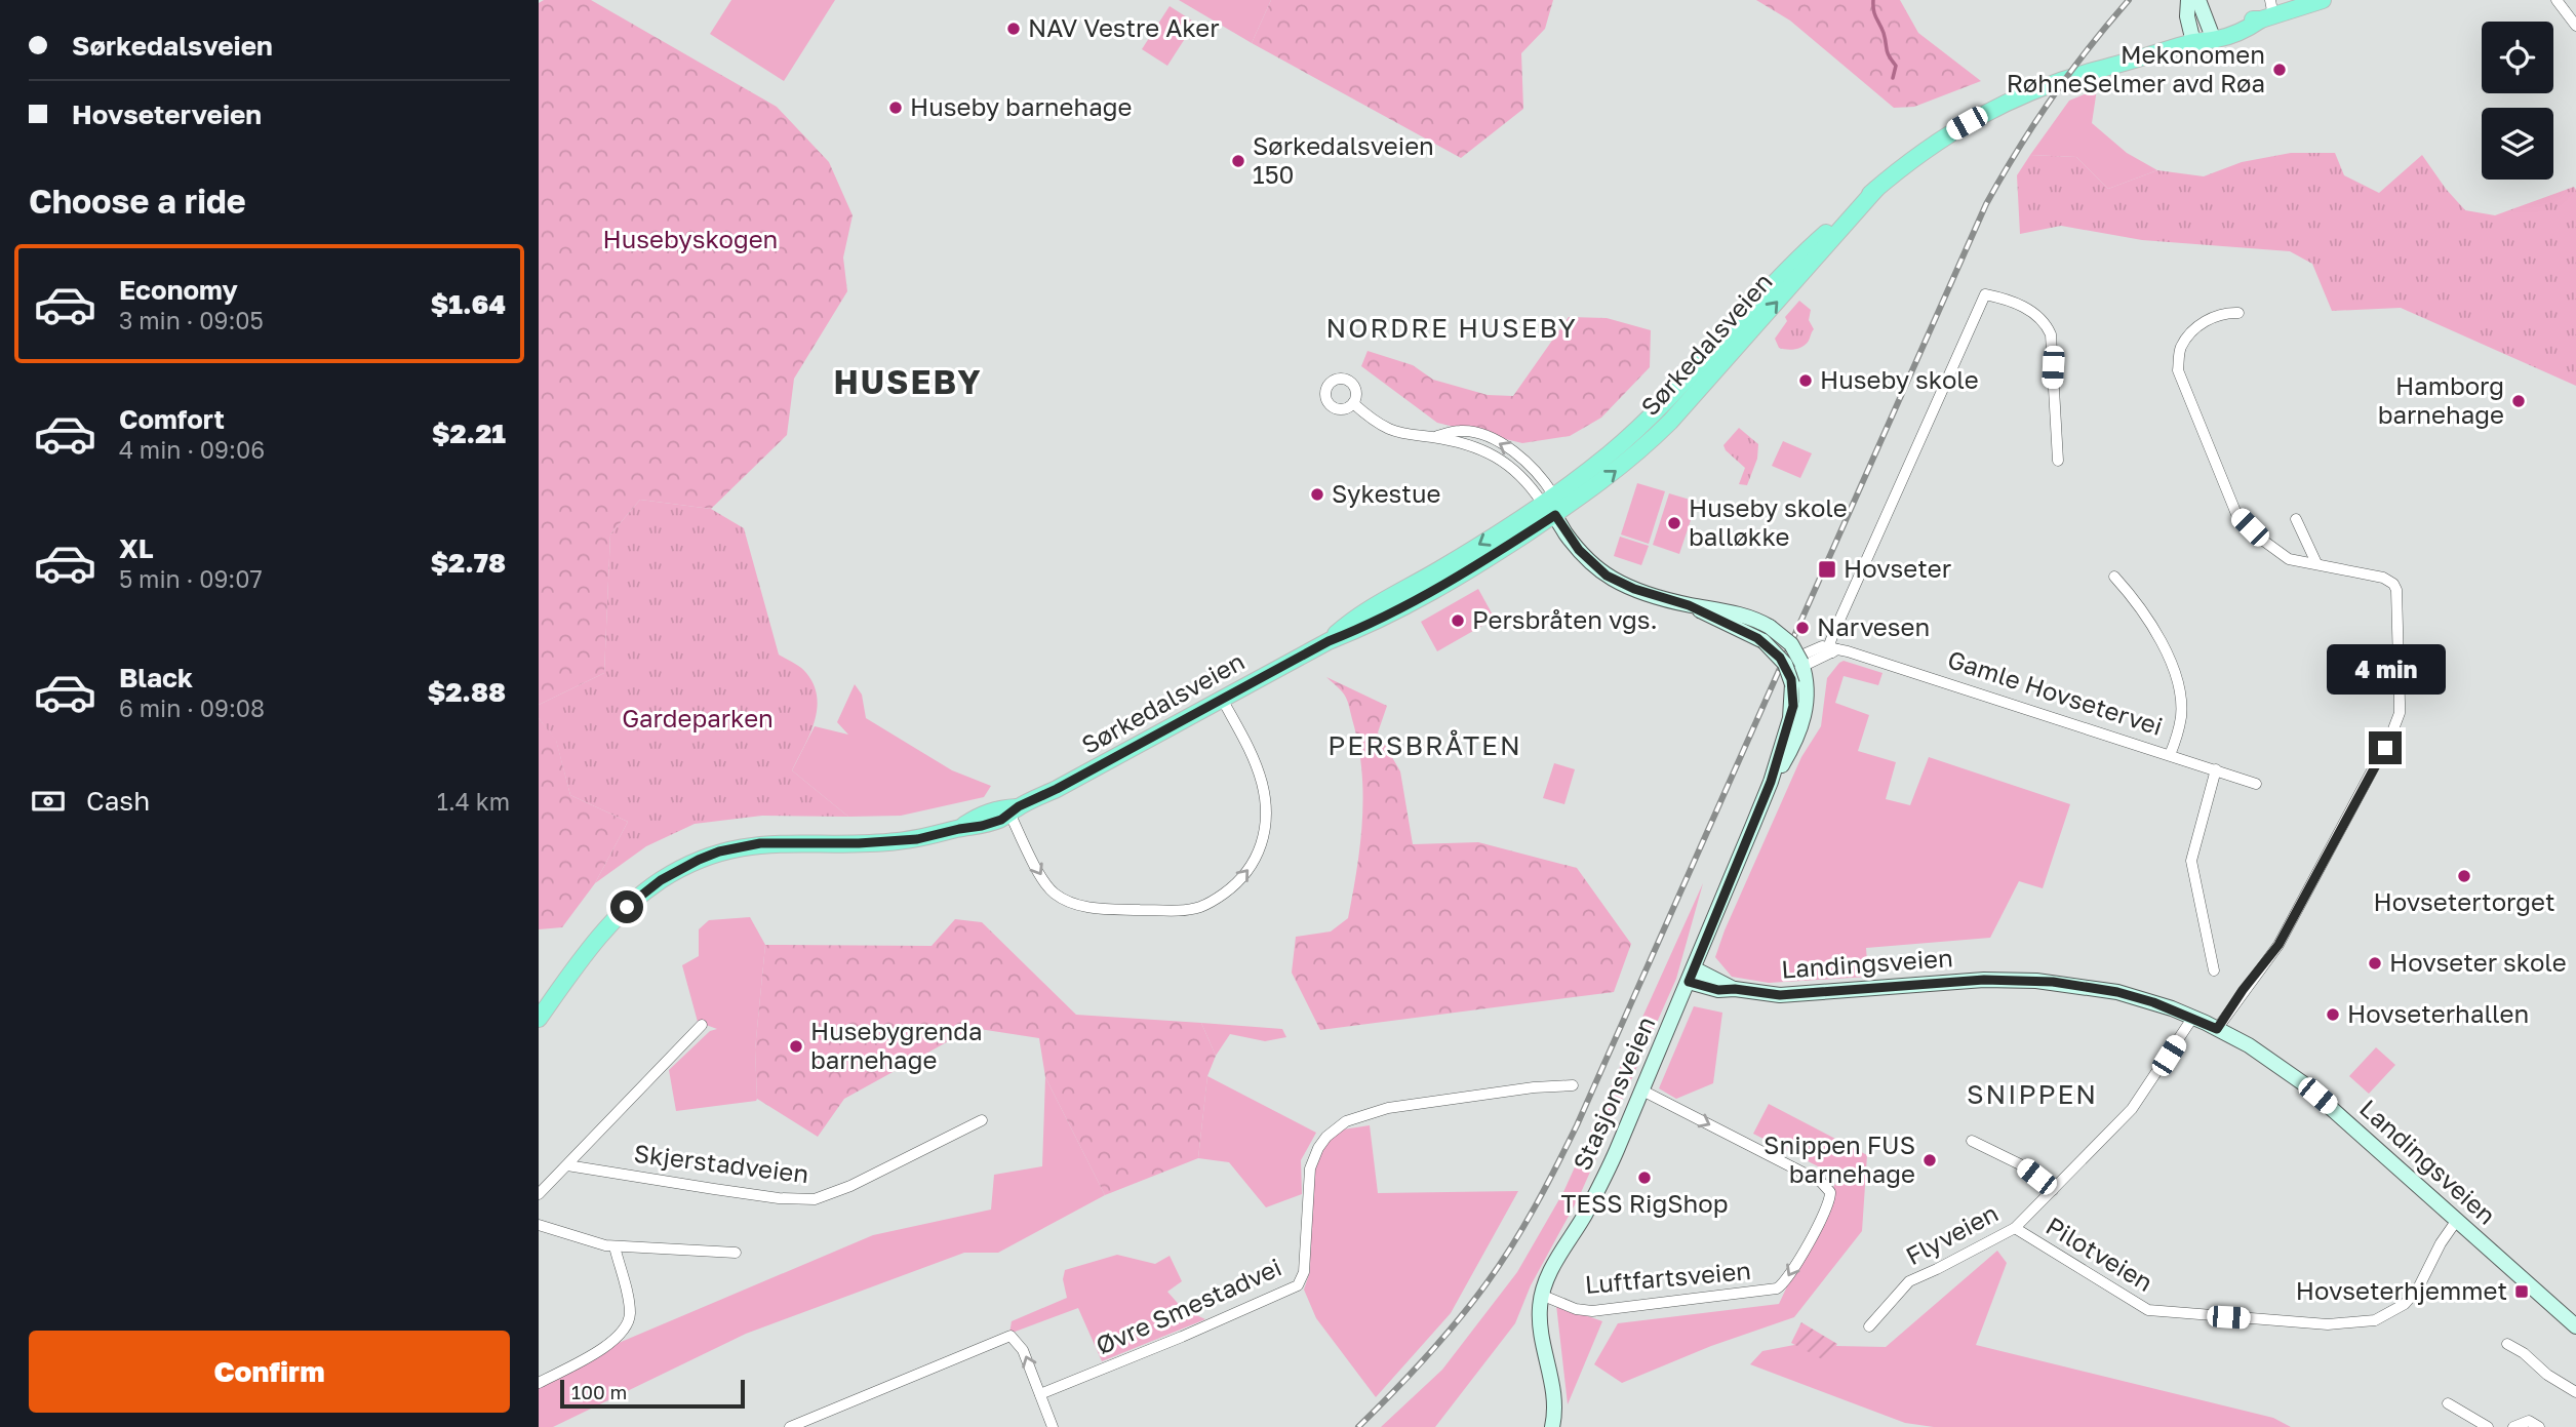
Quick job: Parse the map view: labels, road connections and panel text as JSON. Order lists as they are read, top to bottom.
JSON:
{
  "streets": {
    "main road": ["Sørkedalsveien"],
    "street": [
      "Gamle Hovsetervei",
      "Landingsveien",
      "Stasjonsveien",
      "Skjerstadveien",
      "Flyveien",
      "Pilotveien",
      "Luftfartsveien",
      "Øvre Smestadvei"
    ]
  },
  "crossings": [
    ["Landingsveien", "Stasjonsveien"],
    ["Landingsveien", "Flyveien"],
    ["Landingsveien", "Pilotveien"],
    ["Stasjonsveien", "Luftfartsveien"],
    ["Flyveien", "Pilotveien"]
  ],
  "districts": [
    "NORDRE HUSEBY",
    "HUSEBY",
    "PERSBRÅTEN",
    "SNIPPEN"
  ],
  "parks": ["Husebyskogen", "Gardeparken"],
  "places": {
    "other": [
      "NAV Vestre Aker",
      "Mekonomen RøhneSelmer avd Røa",
      "Huseby barnehage",
      "Sørkedalsveien 150",
      "Huseby skole",
      "Hamborg barnehage",
      "Sykestue",
      "Huseby skole balløkke",
      "Persbråten vgs.",
      "Narvesen",
      "Hovsetertorget",
      "Hovseter skole",
      "Hovseterhallen",
      "Husebygrenda barnehage",
      "Snippen FUS barnehage",
      "TESS RigShop"
    ],
    "transit": ["Hovseter", "Hovseterhjemmet"]
  },
  "scale_bar": "100 m",
  "page": {
    "banner": ["Sørkedalsveien", "Hovseterveien"],
    "heading": "Choose a ride",
    "list": [
      {
        "name": "Economy",
        "note": "3 min · 09:05",
        "value": "$1.64"
      },
      {
        "name": "Comfort",
        "note": "4 min · 09:06",
        "value": "$2.21"
      },
      {
        "name": "XL",
        "note": "5 min · 09:07",
        "value": "$2.78"
      },
      {
        "name": "Black",
        "note": "6 min · 09:08",
        "value": "$2.88"
      }
    ],
    "bubble": "4 min",
    "pay": ["Cash", "1.4 km"],
    "buttons": "Confirm",
    "scale": "100 m"
  }
}
